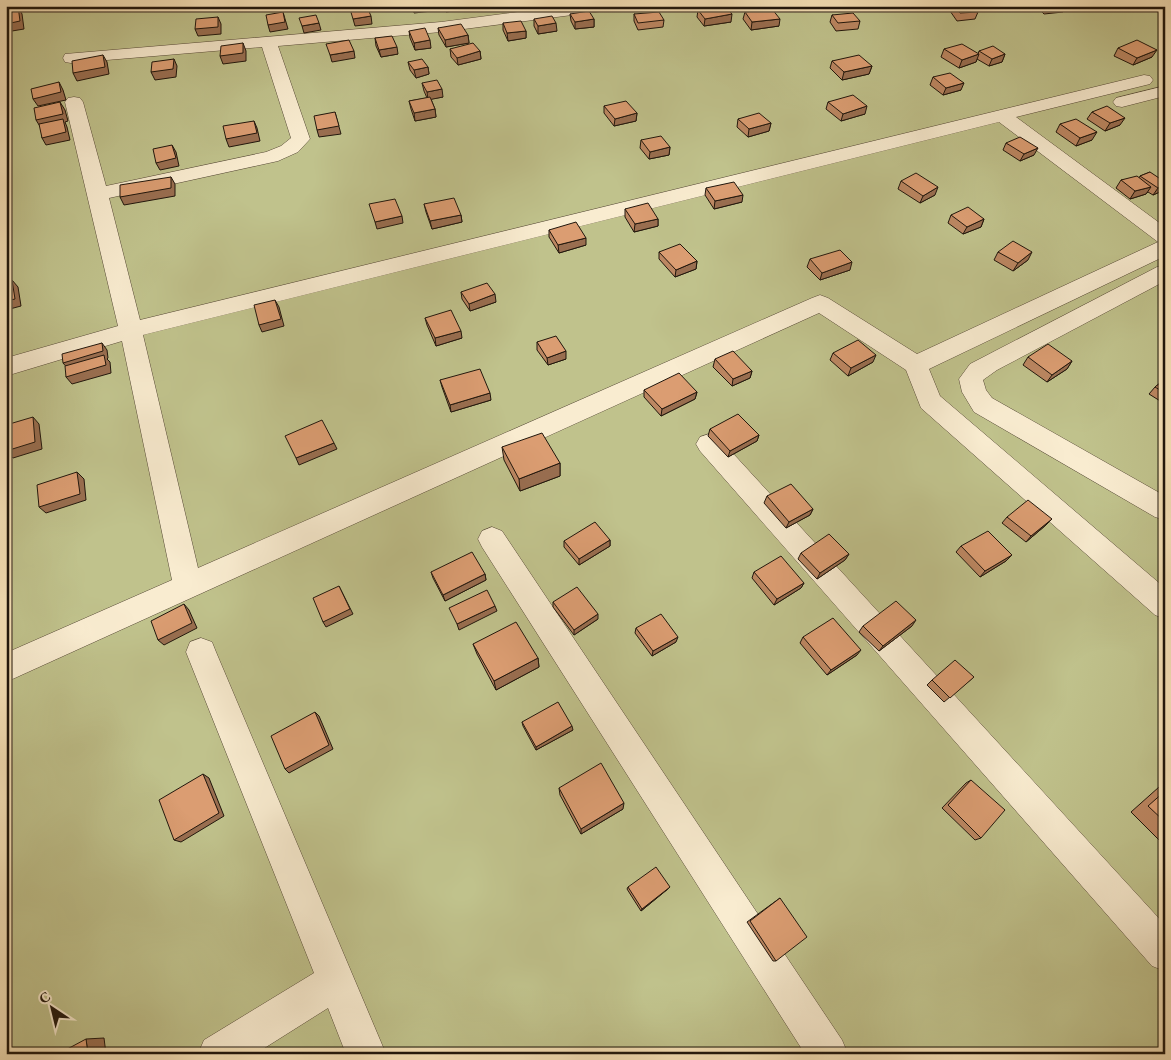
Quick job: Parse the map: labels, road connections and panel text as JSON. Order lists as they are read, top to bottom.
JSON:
{
  "north": "top left"
}
